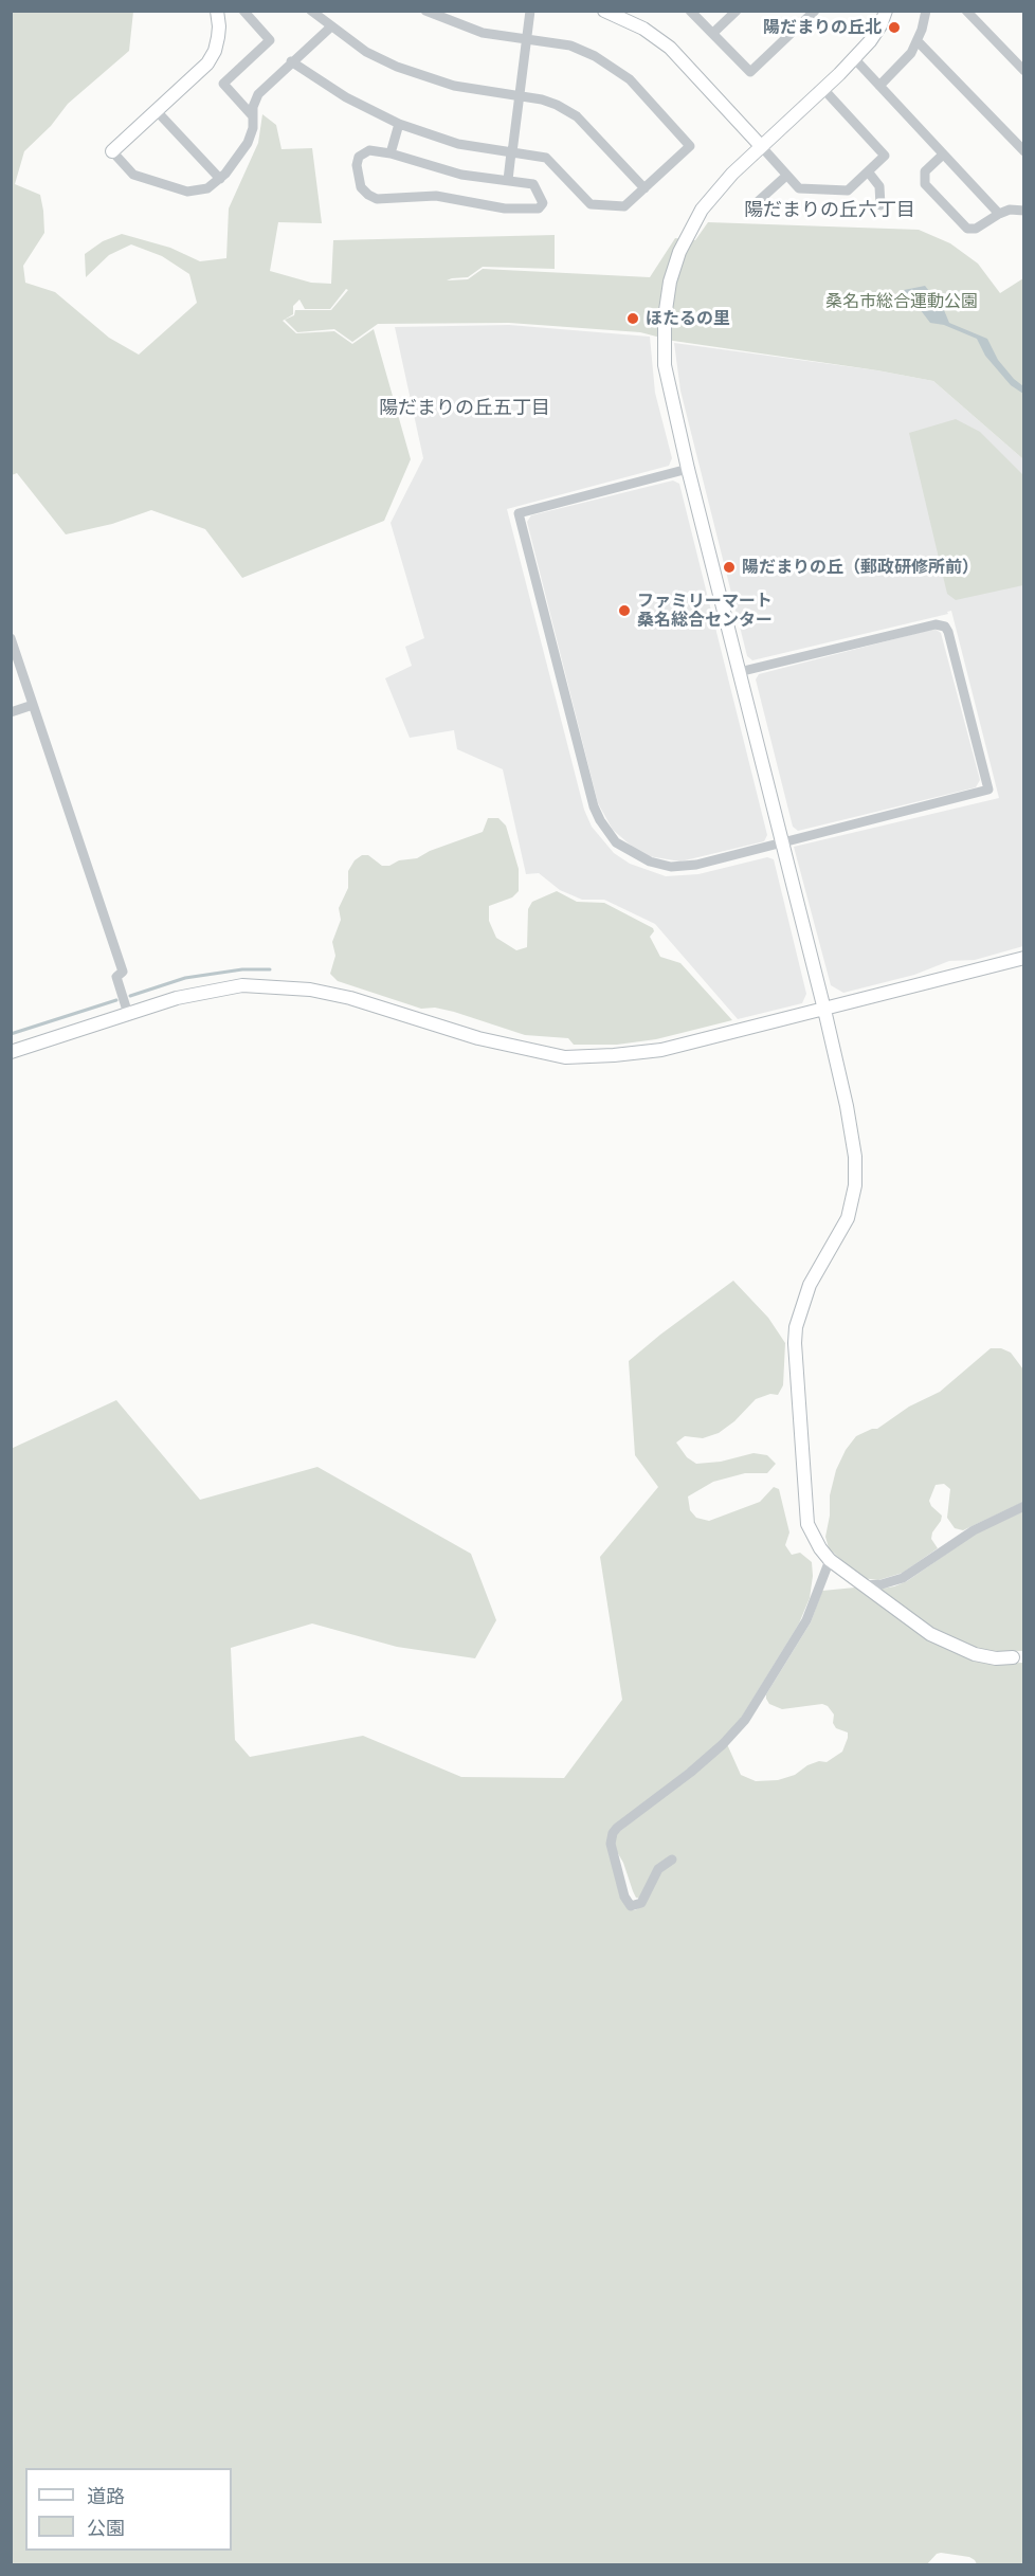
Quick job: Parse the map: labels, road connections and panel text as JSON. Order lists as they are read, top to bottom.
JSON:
{
  "districts": ["陽だまりの丘六丁目", "陽だまりの丘五丁目"],
  "parks": ["桑名市総合運動公園"],
  "places": [
    "陽だまりの丘北",
    "ほたるの里",
    "陽だまりの丘（郵政研修所前）",
    "ファミリーマート 桑名総合センター"
  ],
  "legend": ["道路", "公園"]
}
